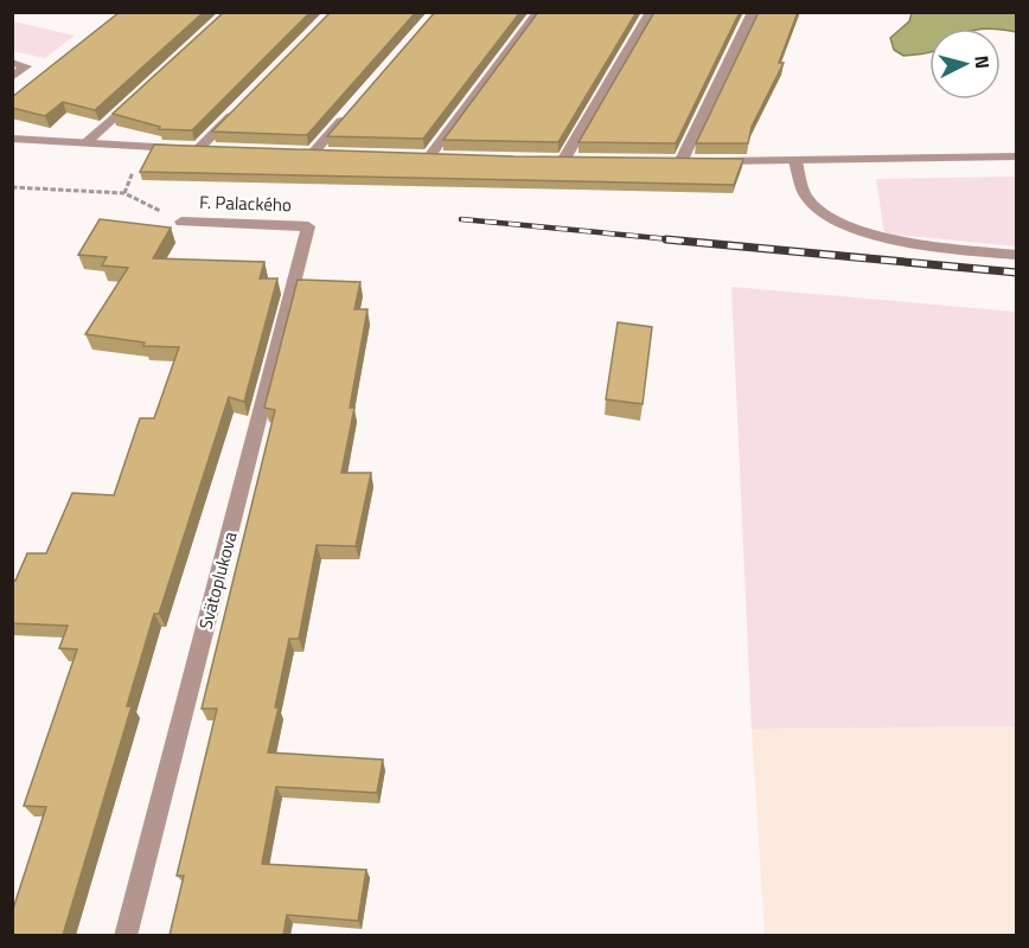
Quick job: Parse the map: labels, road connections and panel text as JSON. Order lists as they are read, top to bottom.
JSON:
{
  "streets": {
    "street": ["F. Palackého", "Svätoplukova"]
  },
  "crossings": [
    ["F. Palackého", "Svätoplukova"]
  ],
  "north": "right"
}
